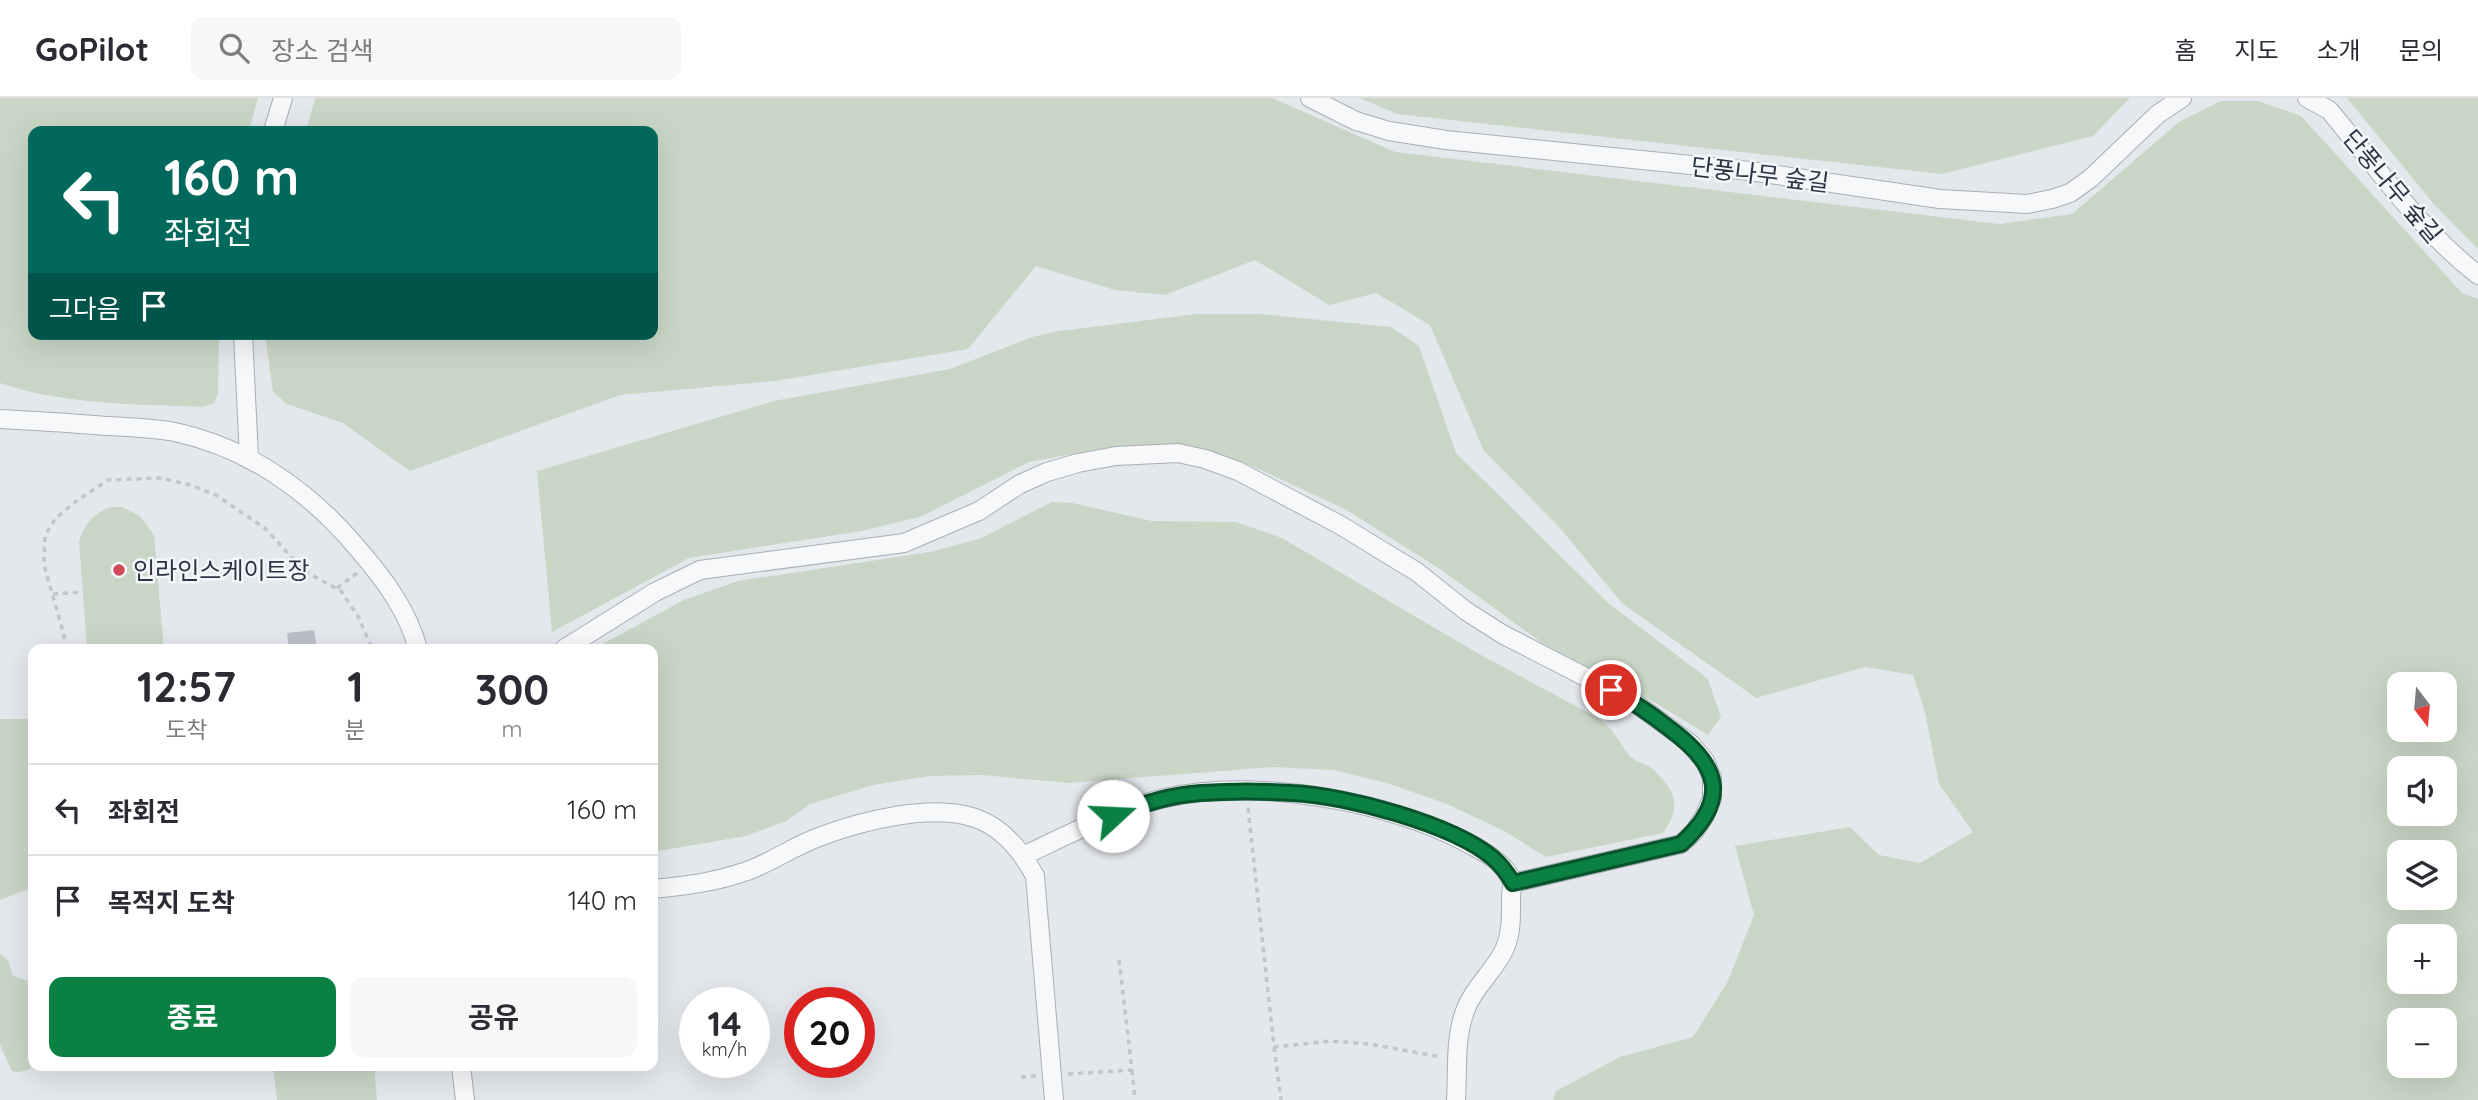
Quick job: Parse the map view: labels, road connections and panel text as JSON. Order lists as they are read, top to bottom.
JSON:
{
  "streets": {
    "lane": ["단풍나무 숲길"]
  },
  "places": ["인라인스케이트장"],
  "north": "bottom",
  "page": {
    "header": "GoPilot",
    "search": "장소 검색",
    "nav": [
      "홈",
      "지도",
      "소개",
      "문의"
    ],
    "turn": ["160 m", "좌회전"],
    "then": "그다음",
    "eta": [
      "12:57",
      "도착",
      "1",
      "분",
      "300",
      "m"
    ],
    "map_buttons": ["+", "−"],
    "list": [
      {
        "name": "좌회전",
        "value": "160 m"
      },
      {
        "name": "목적지 도착",
        "value": "140 m"
      }
    ],
    "buttons": ["종료", "공유"],
    "speed": "14 km/h",
    "limit": "20"
  }
}
